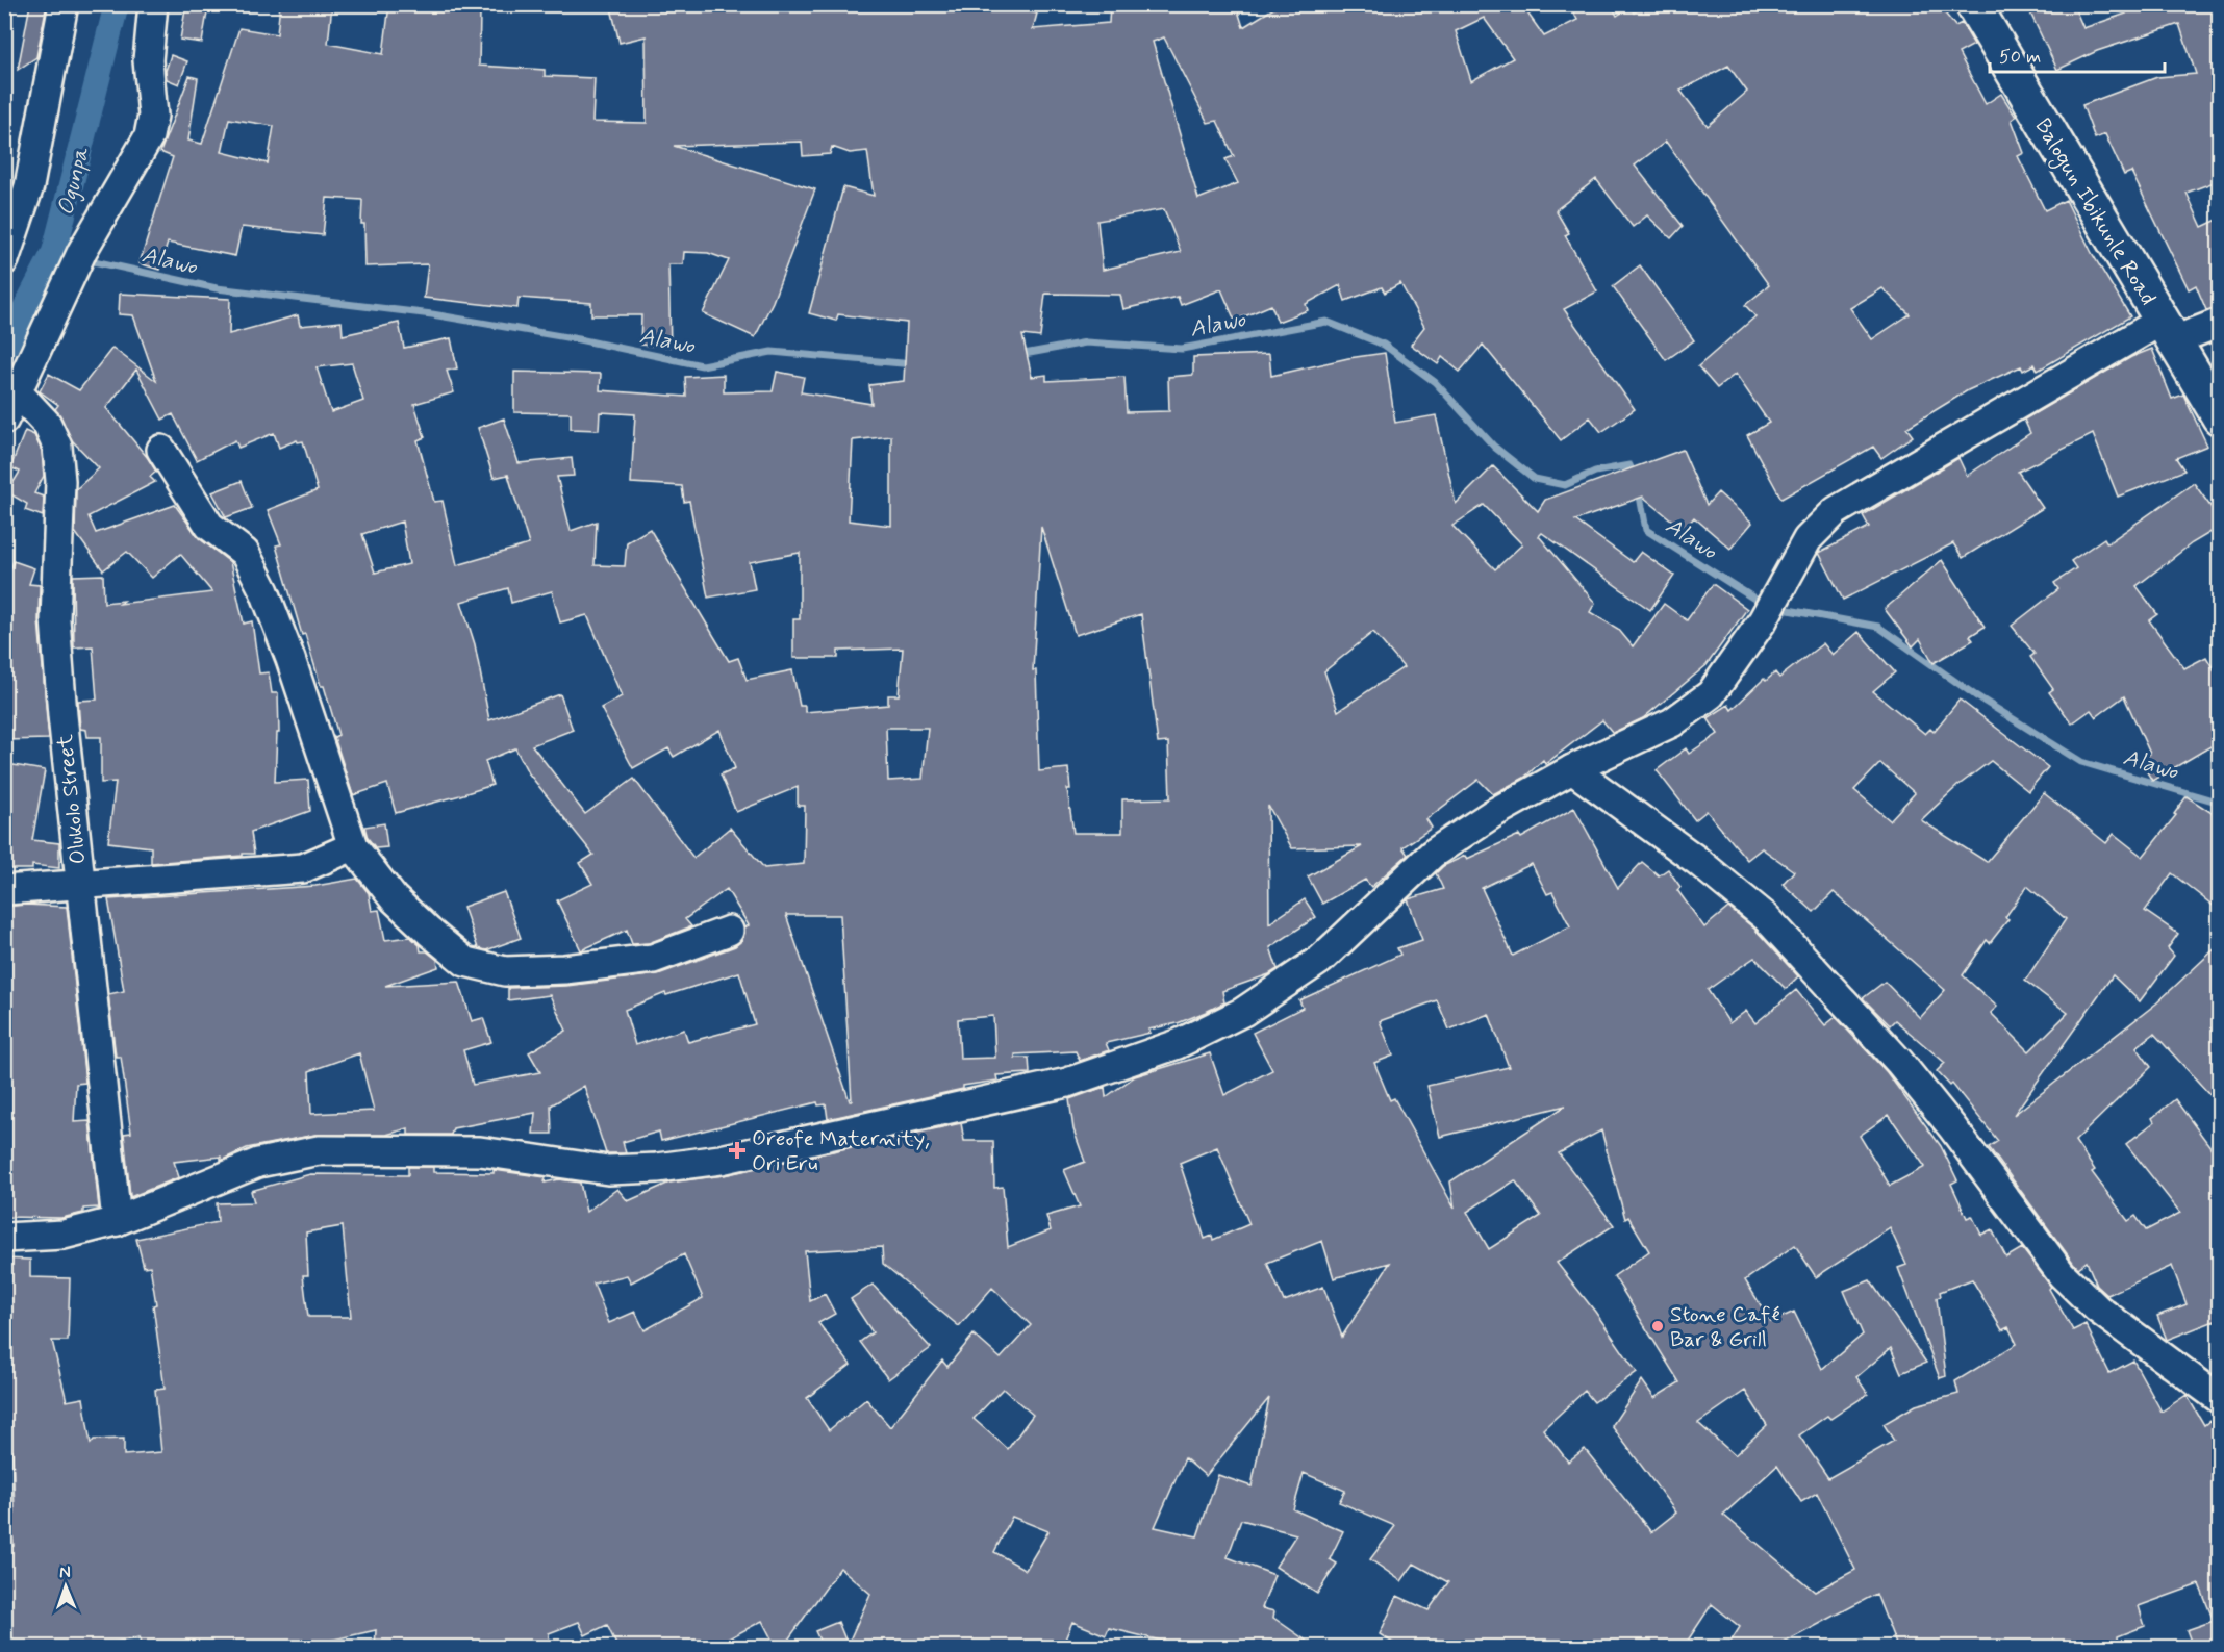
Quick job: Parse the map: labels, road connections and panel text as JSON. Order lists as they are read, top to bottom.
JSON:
{
  "streets": {
    "street": ["Balogun Ibikunle Road", "Olukolo Street"]
  },
  "water": ["Ogunpa", "Alawo"],
  "places": {
    "health": ["Oreofe Maternity, Ori Eru"],
    "other": ["Stone Café Bar & Grill"]
  },
  "scale_bar": "50 m",
  "north": "top"
}
